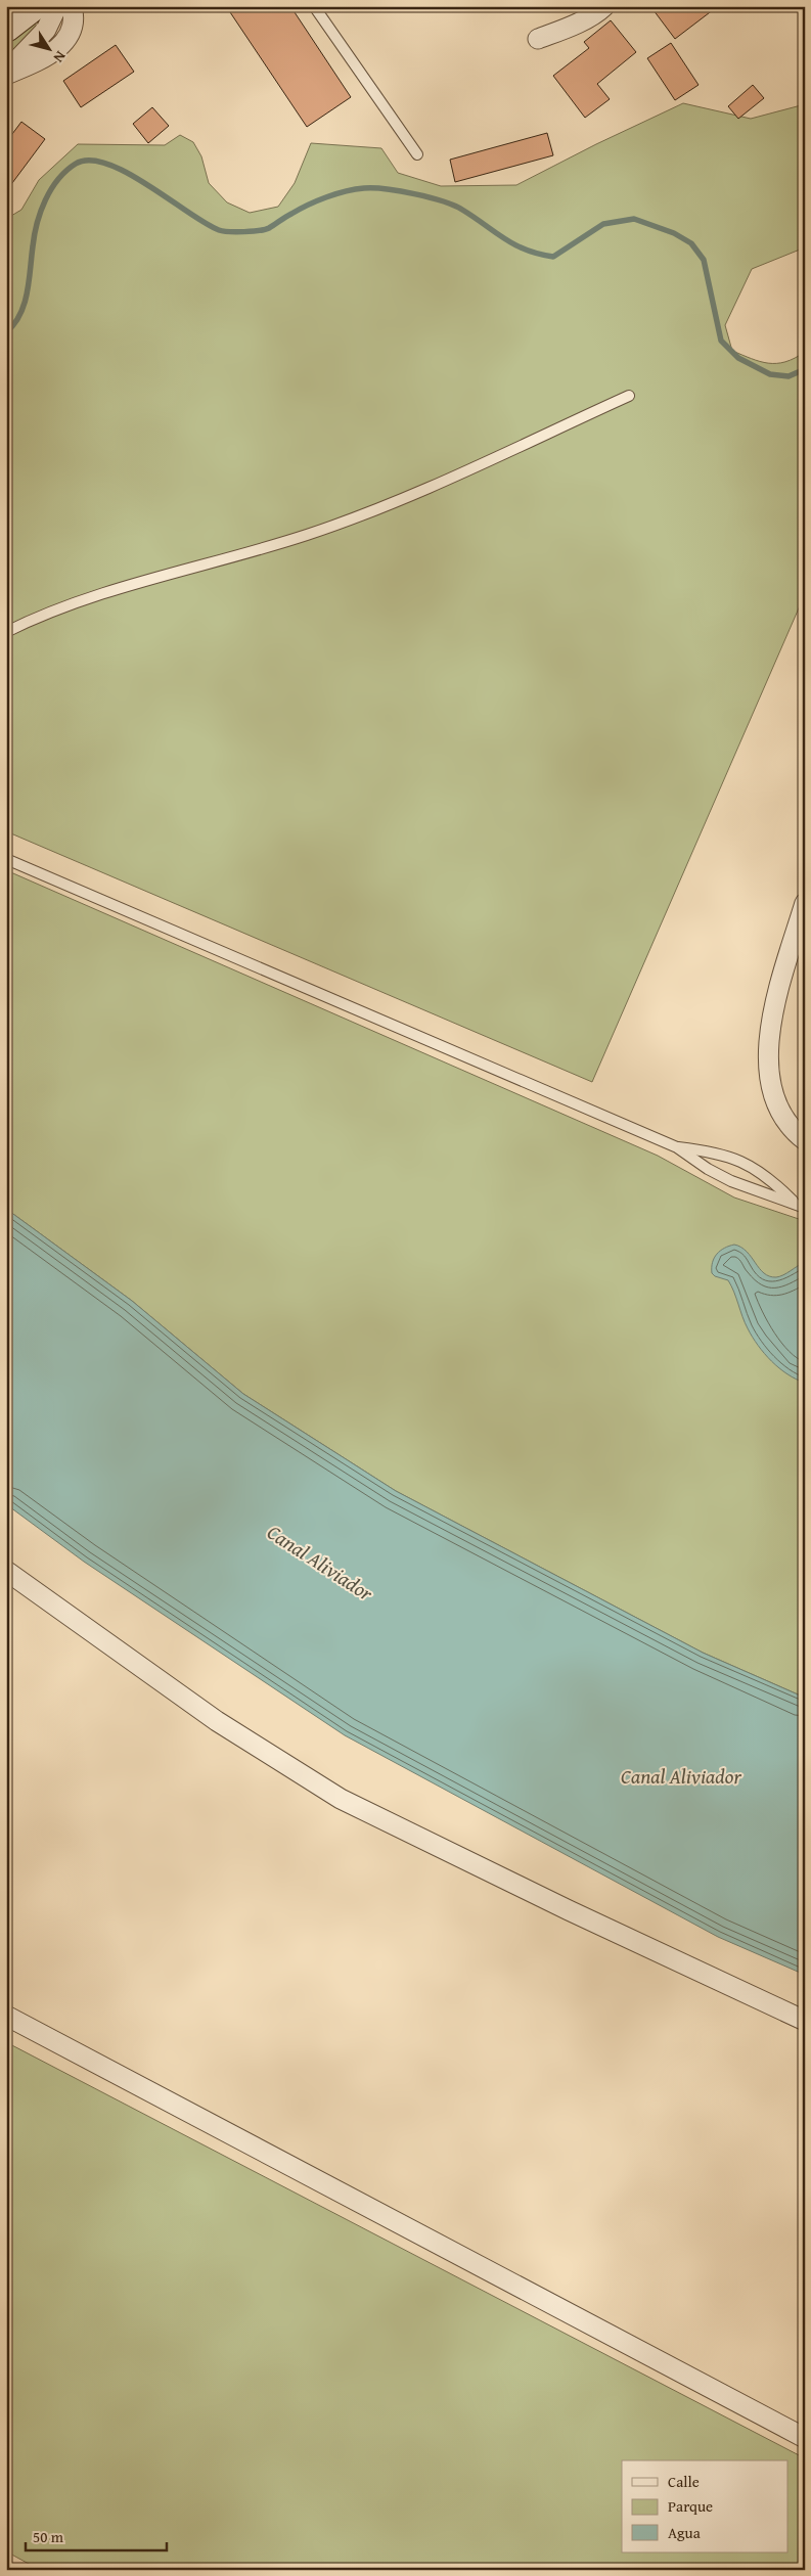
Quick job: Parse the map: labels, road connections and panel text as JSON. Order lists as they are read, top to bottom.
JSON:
{
  "water": ["Canal Aliviador"],
  "legend": ["Calle", "Parque", "Agua"],
  "scale_bar": "50 m",
  "north": "bottom right"
}
